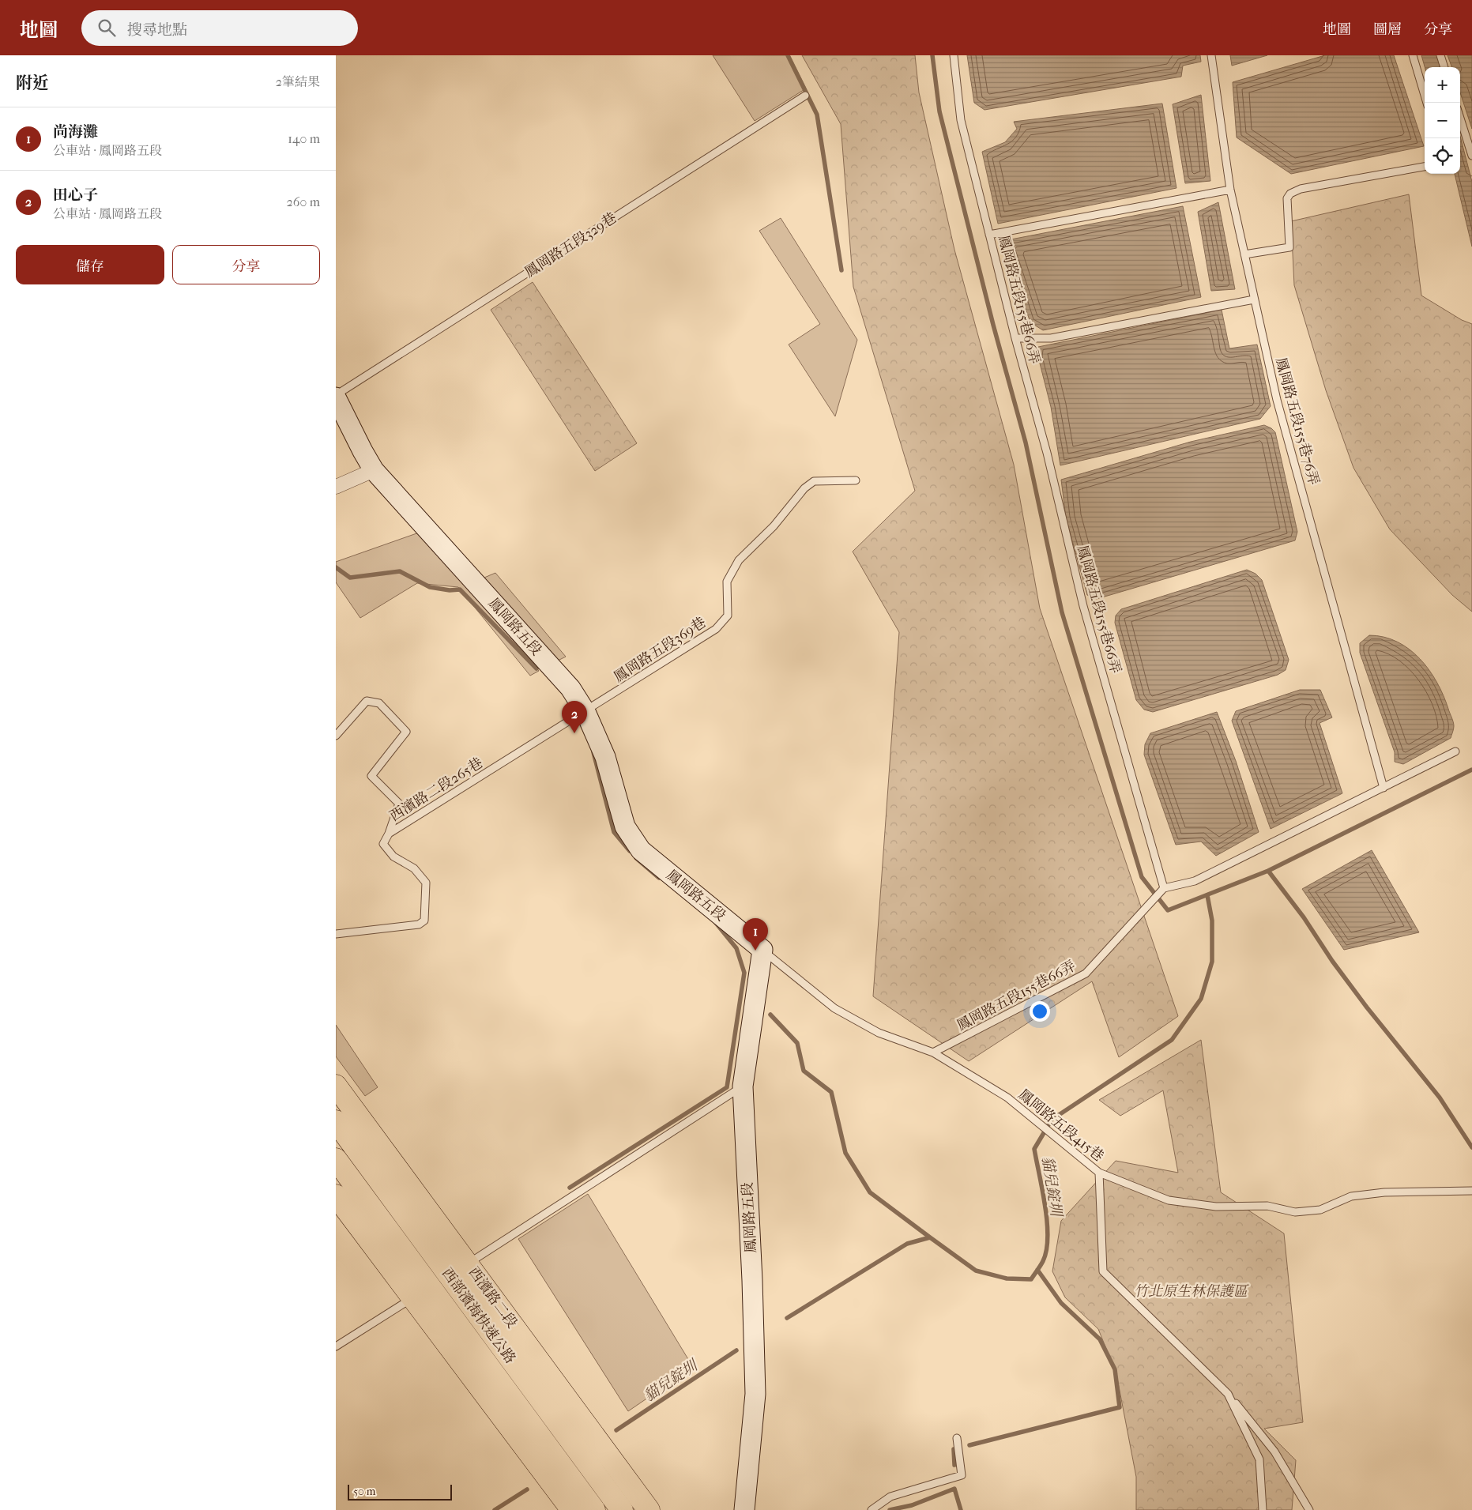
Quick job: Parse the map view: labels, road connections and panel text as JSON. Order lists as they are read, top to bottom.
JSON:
{
  "streets": {
    "main road": ["西濱路二段", "西部濱海快速公路"],
    "street": ["鳳岡路五段"],
    "lane": [
      "鳳岡路五段329巷",
      "鳳岡路五段155巷66弄",
      "鳳岡路五段155巷76弄",
      "鳳岡路五段369巷",
      "西濱路二段265巷",
      "鳳岡路五段415巷"
    ]
  },
  "crossings": [
    ["鳳岡路五段329巷", "鳳岡路五段"],
    ["鳳岡路五段155巷66弄", "鳳岡路五段415巷"],
    ["鳳岡路五段", "鳳岡路五段369巷"],
    ["鳳岡路五段", "西濱路二段265巷"],
    ["鳳岡路五段", "鳳岡路五段415巷"],
    ["鳳岡路五段369巷", "西濱路二段265巷"]
  ],
  "water": ["貓兒錠圳"],
  "parks": ["竹北原生林保護區"],
  "scale_bar": "50 m",
  "page": {
    "header": "地圖",
    "search": "搜尋地點",
    "nav": ["地圖", "圖層", "分享"],
    "heading": ["附近", "2筆結果"],
    "map_buttons": ["+", "−"],
    "list": [
      {
        "mark": "1",
        "name": "尚海灘",
        "note": "公車站 · 鳳岡路五段",
        "value": "140 m"
      },
      {
        "mark": "2",
        "name": "田心子",
        "note": "公車站 · 鳳岡路五段",
        "value": "260 m"
      }
    ],
    "buttons": ["儲存", "分享"],
    "pins": ["2", "1"],
    "scale": "50 m"
  }
}
